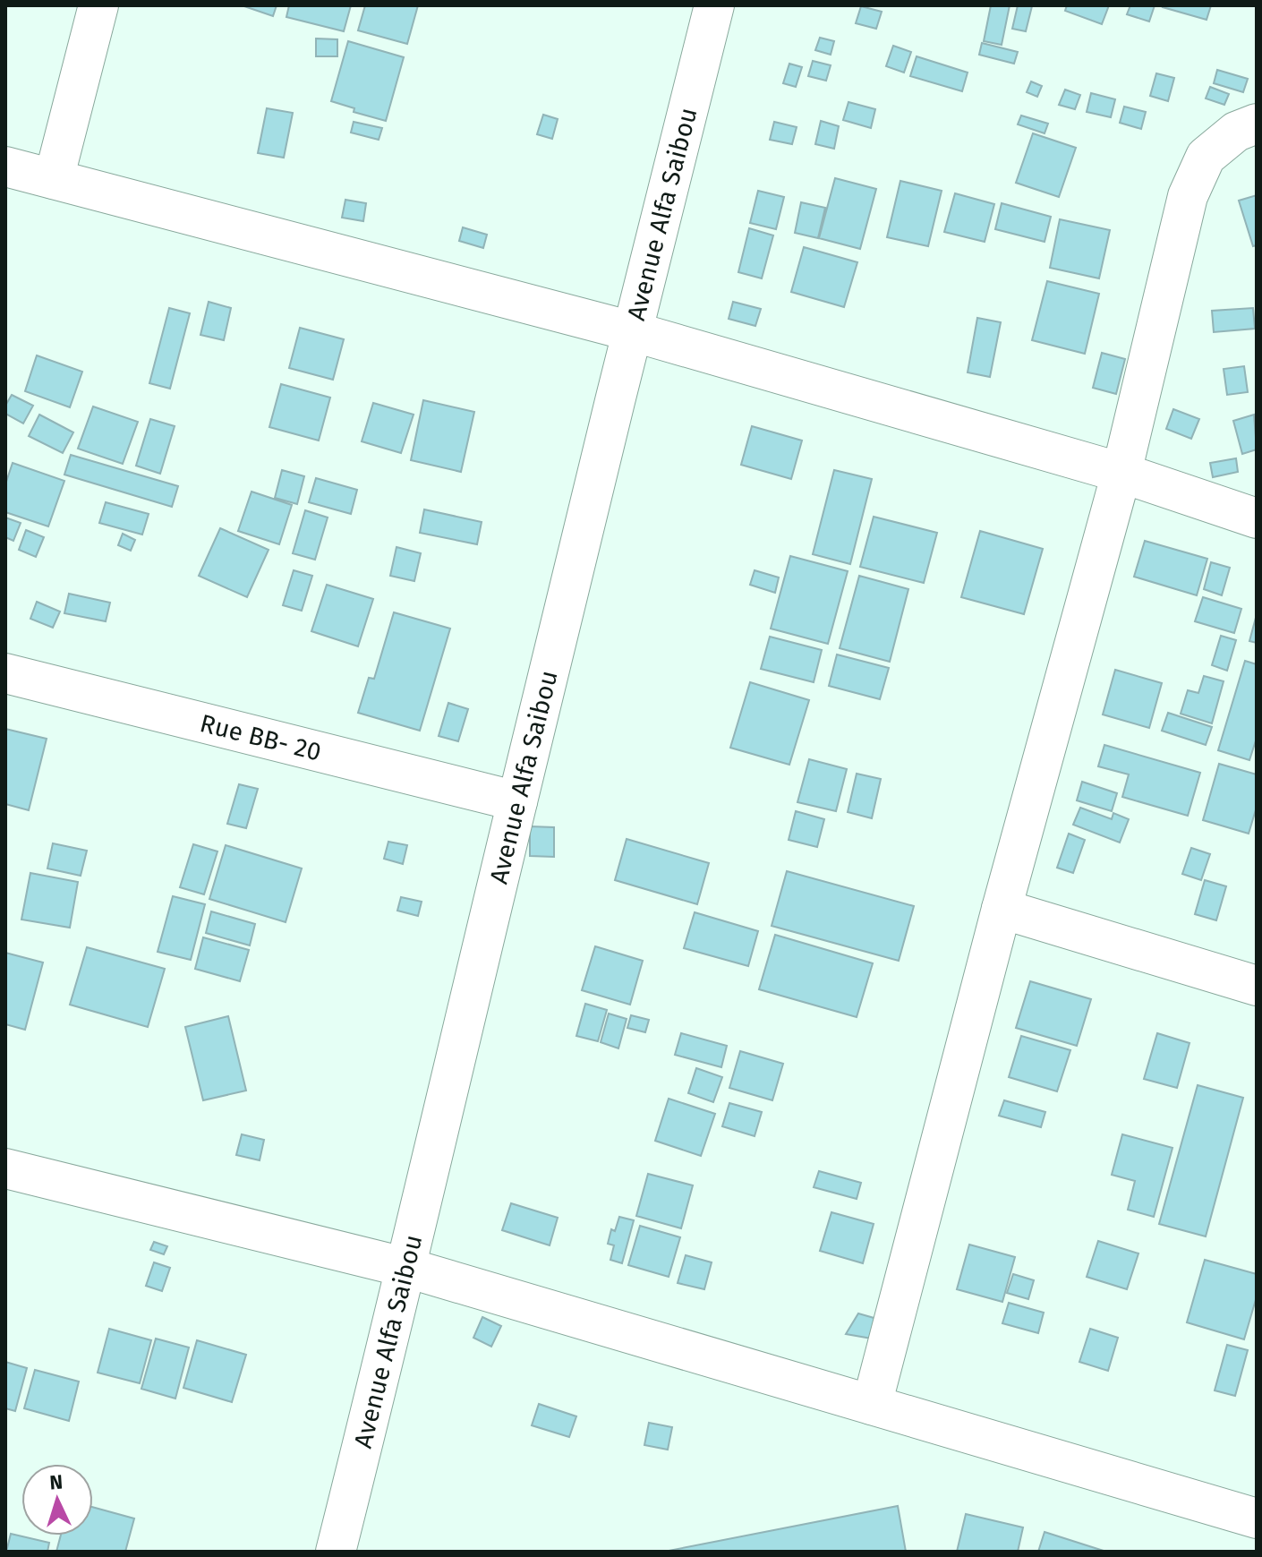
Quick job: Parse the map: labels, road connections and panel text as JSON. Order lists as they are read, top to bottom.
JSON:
{
  "streets": {
    "street": ["Avenue Alfa Saibou", "Rue BB- 20"]
  },
  "crossings": [
    ["Avenue Alfa Saibou", "Rue BB- 20"]
  ],
  "north": "top"
}
